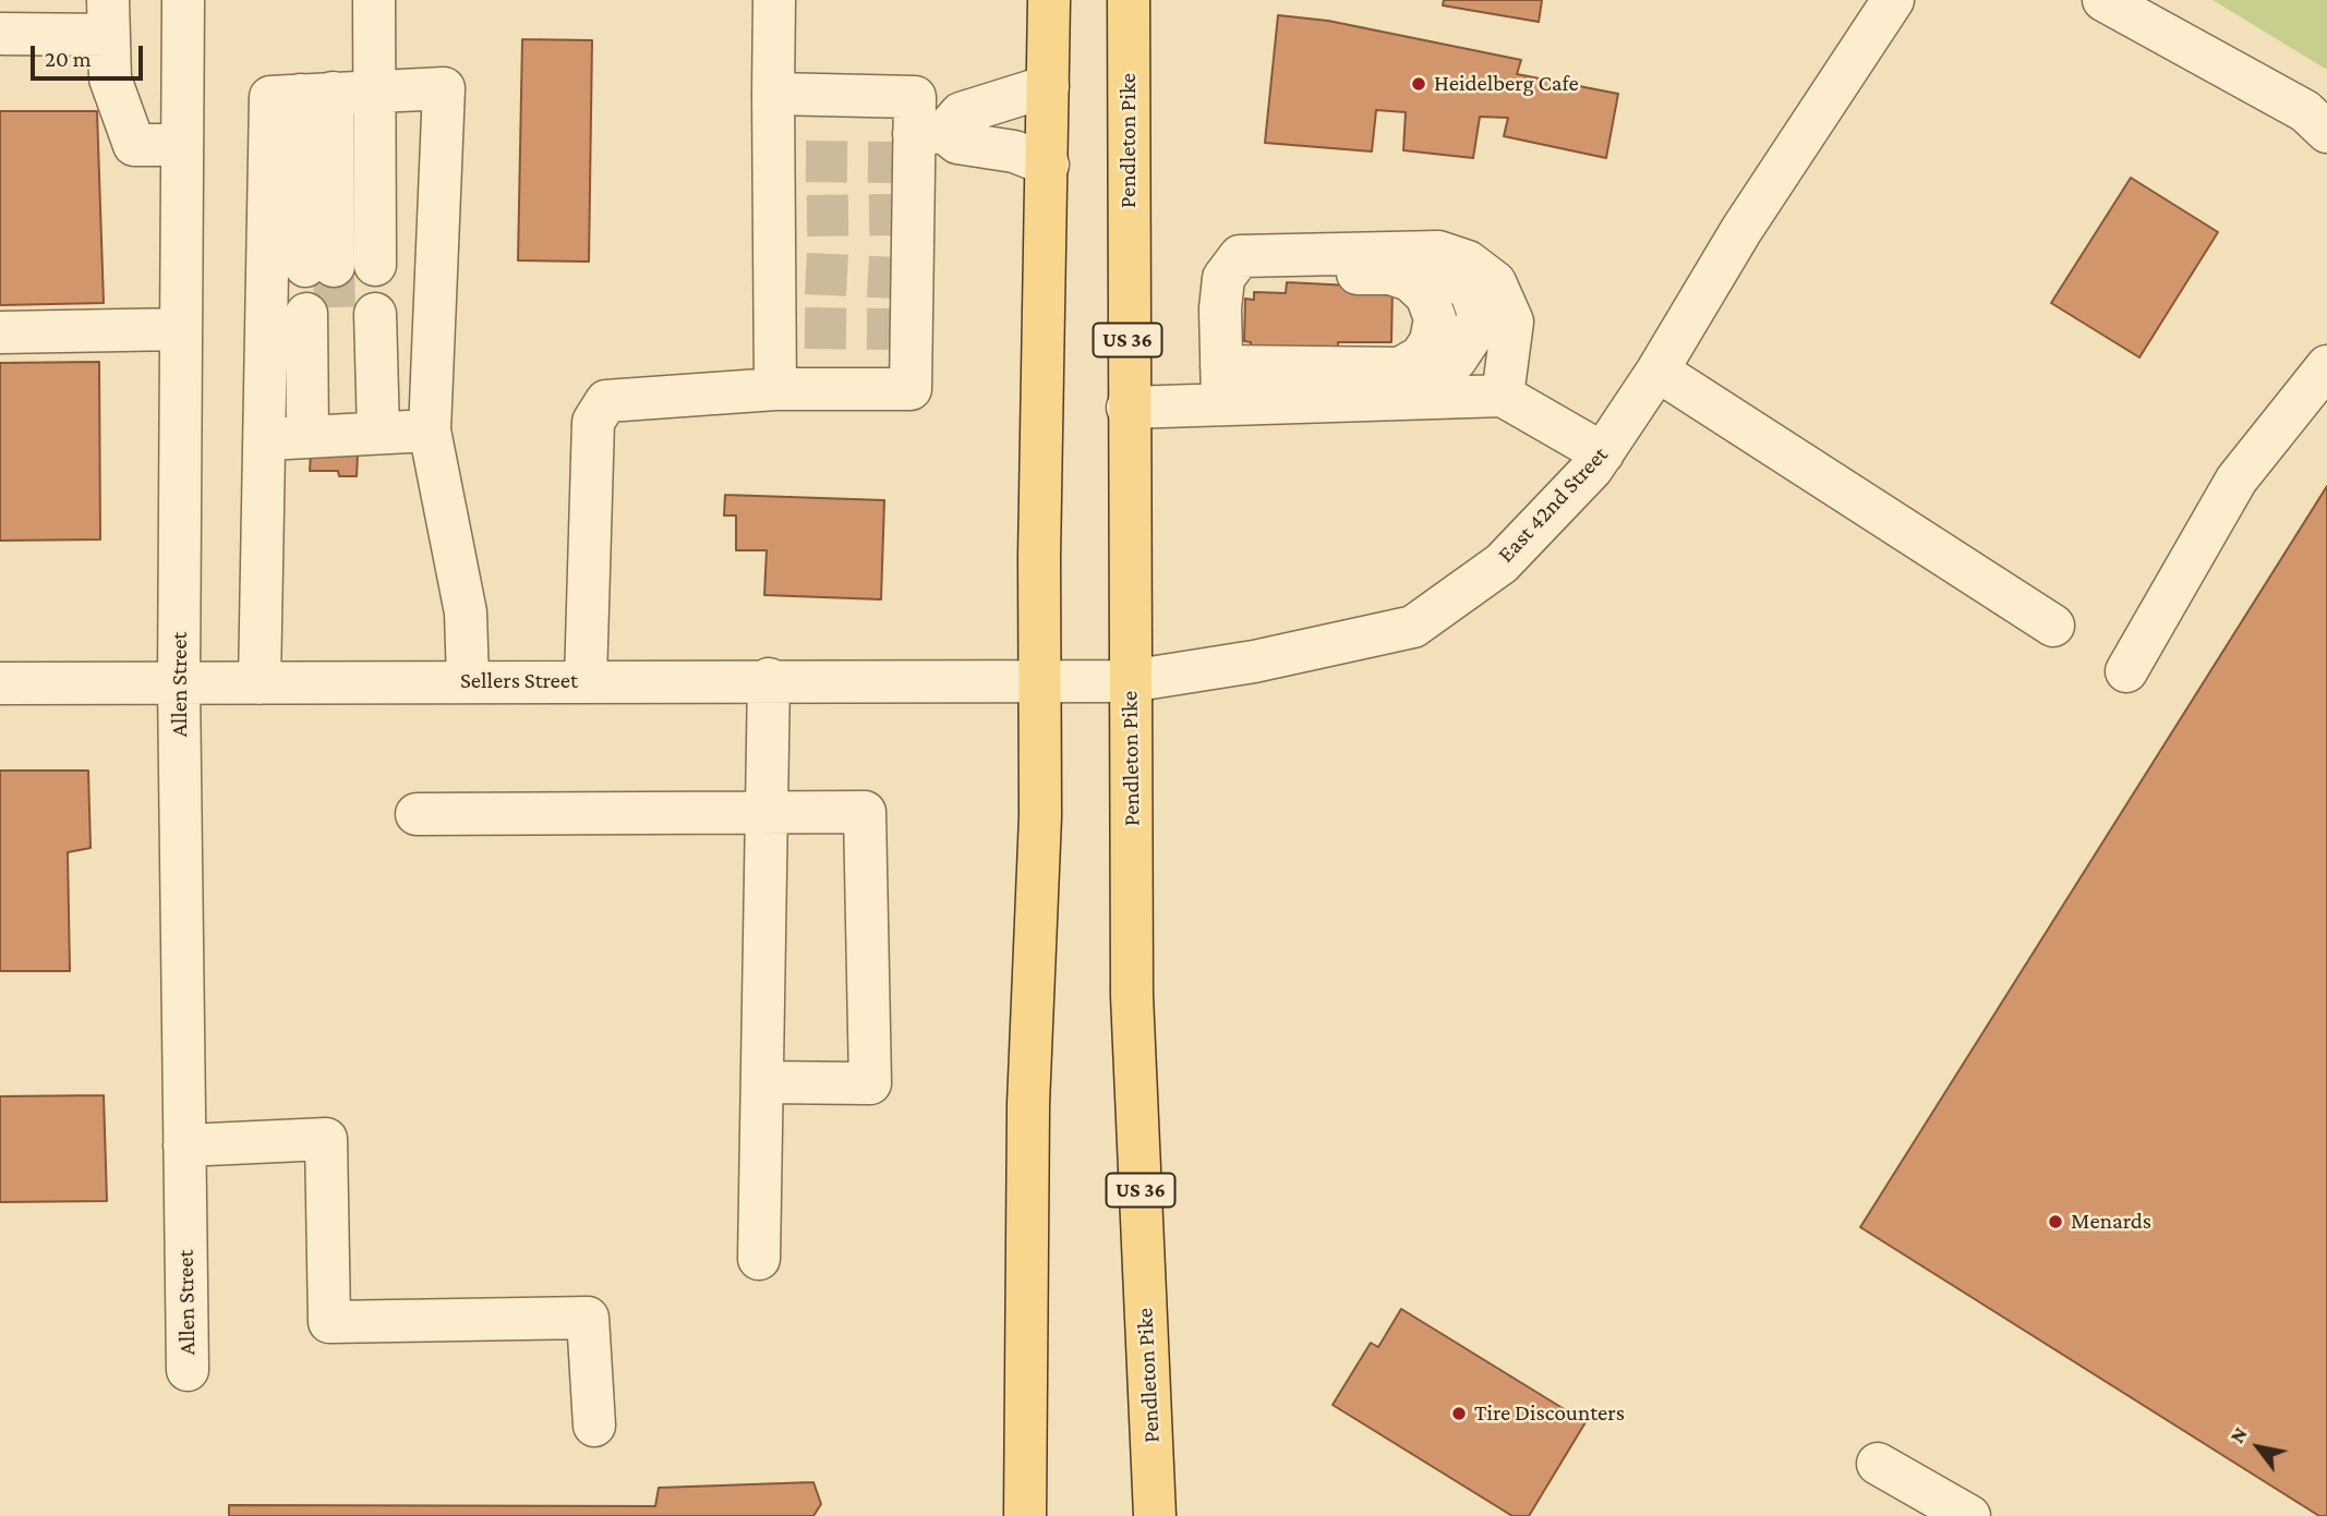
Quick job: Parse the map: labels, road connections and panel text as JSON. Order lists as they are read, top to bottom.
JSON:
{
  "streets": {
    "main road": ["Pendleton Pike", "US 36"],
    "street": ["East 42nd Street", "Sellers Street", "Allen Street"]
  },
  "crossings": [
    ["Pendleton Pike", "East 42nd Street"],
    ["East 42nd Street", "Sellers Street"],
    ["Sellers Street", "Allen Street"]
  ],
  "places": ["Heidelberg Cafe", "Menards", "Tire Discounters"],
  "scale_bar": "20 m",
  "north": "top left"
}
